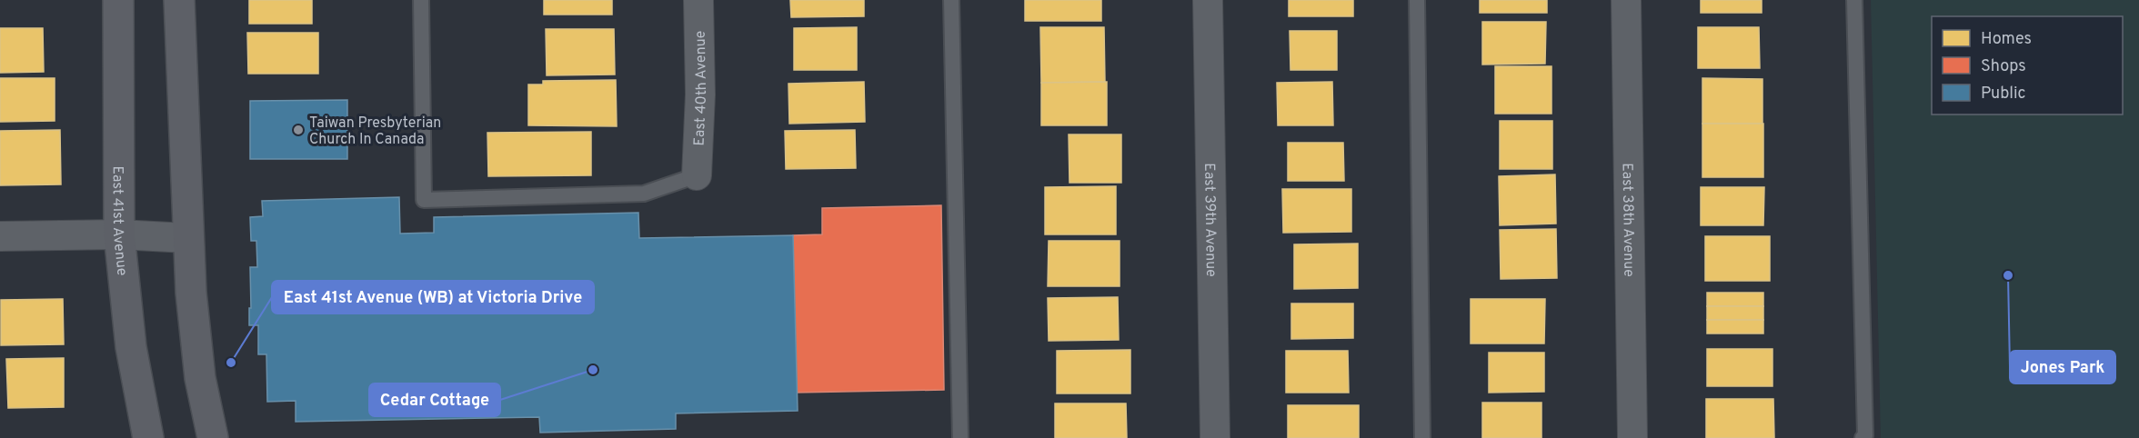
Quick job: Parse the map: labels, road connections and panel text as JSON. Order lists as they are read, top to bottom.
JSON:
{
  "streets": {
    "main road": ["East 41st Avenue"],
    "street": ["East 40th Avenue", "East 39th Avenue", "East 38th Avenue"]
  },
  "places": [
    "Taiwan Presbyterian Church In Canada",
    "Jones Park",
    "East 41st Avenue (WB) at Victoria Drive",
    "Cedar Cottage"
  ],
  "legend": ["Homes", "Shops", "Public"]
}
